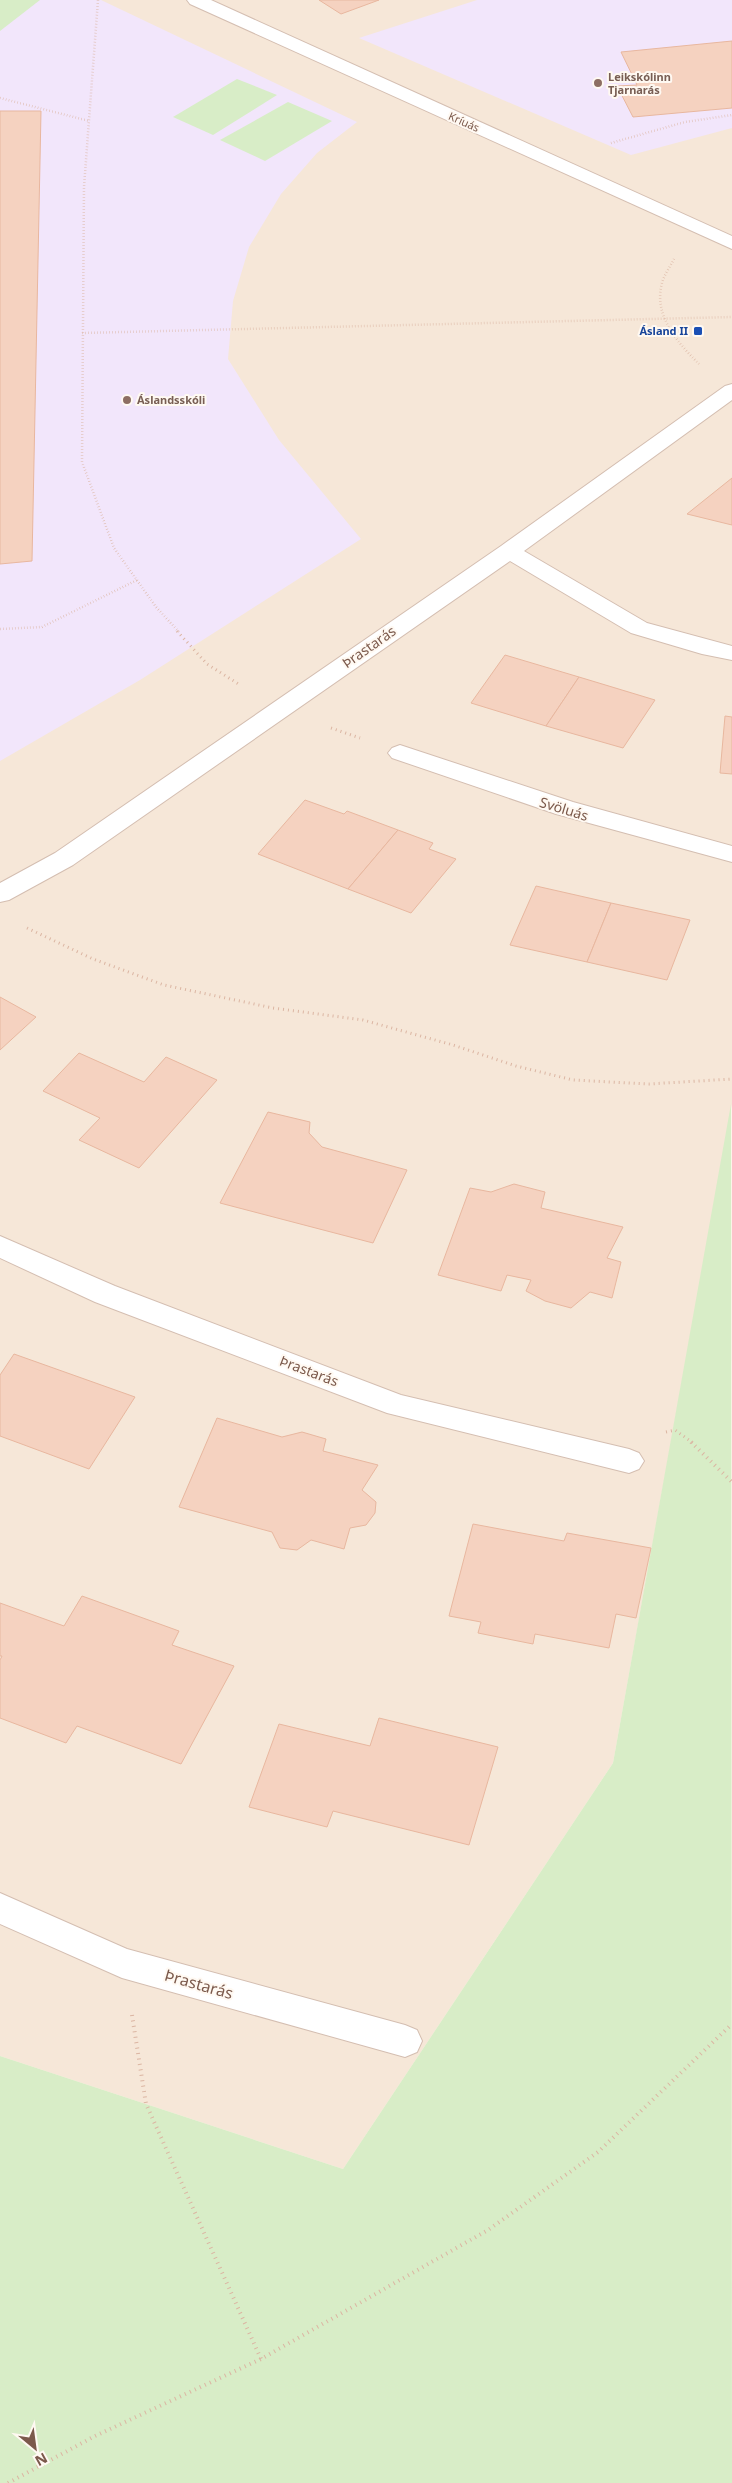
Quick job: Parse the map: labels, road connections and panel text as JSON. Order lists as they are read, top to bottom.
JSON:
{
  "streets": {
    "street": ["Kríuás", "Þrastarás", "Svöluás"]
  },
  "places": {
    "other": ["Leikskólinn Tjarnarás", "Áslandsskóli"],
    "transit": ["Ásland II"]
  },
  "north": "bottom right"
}
